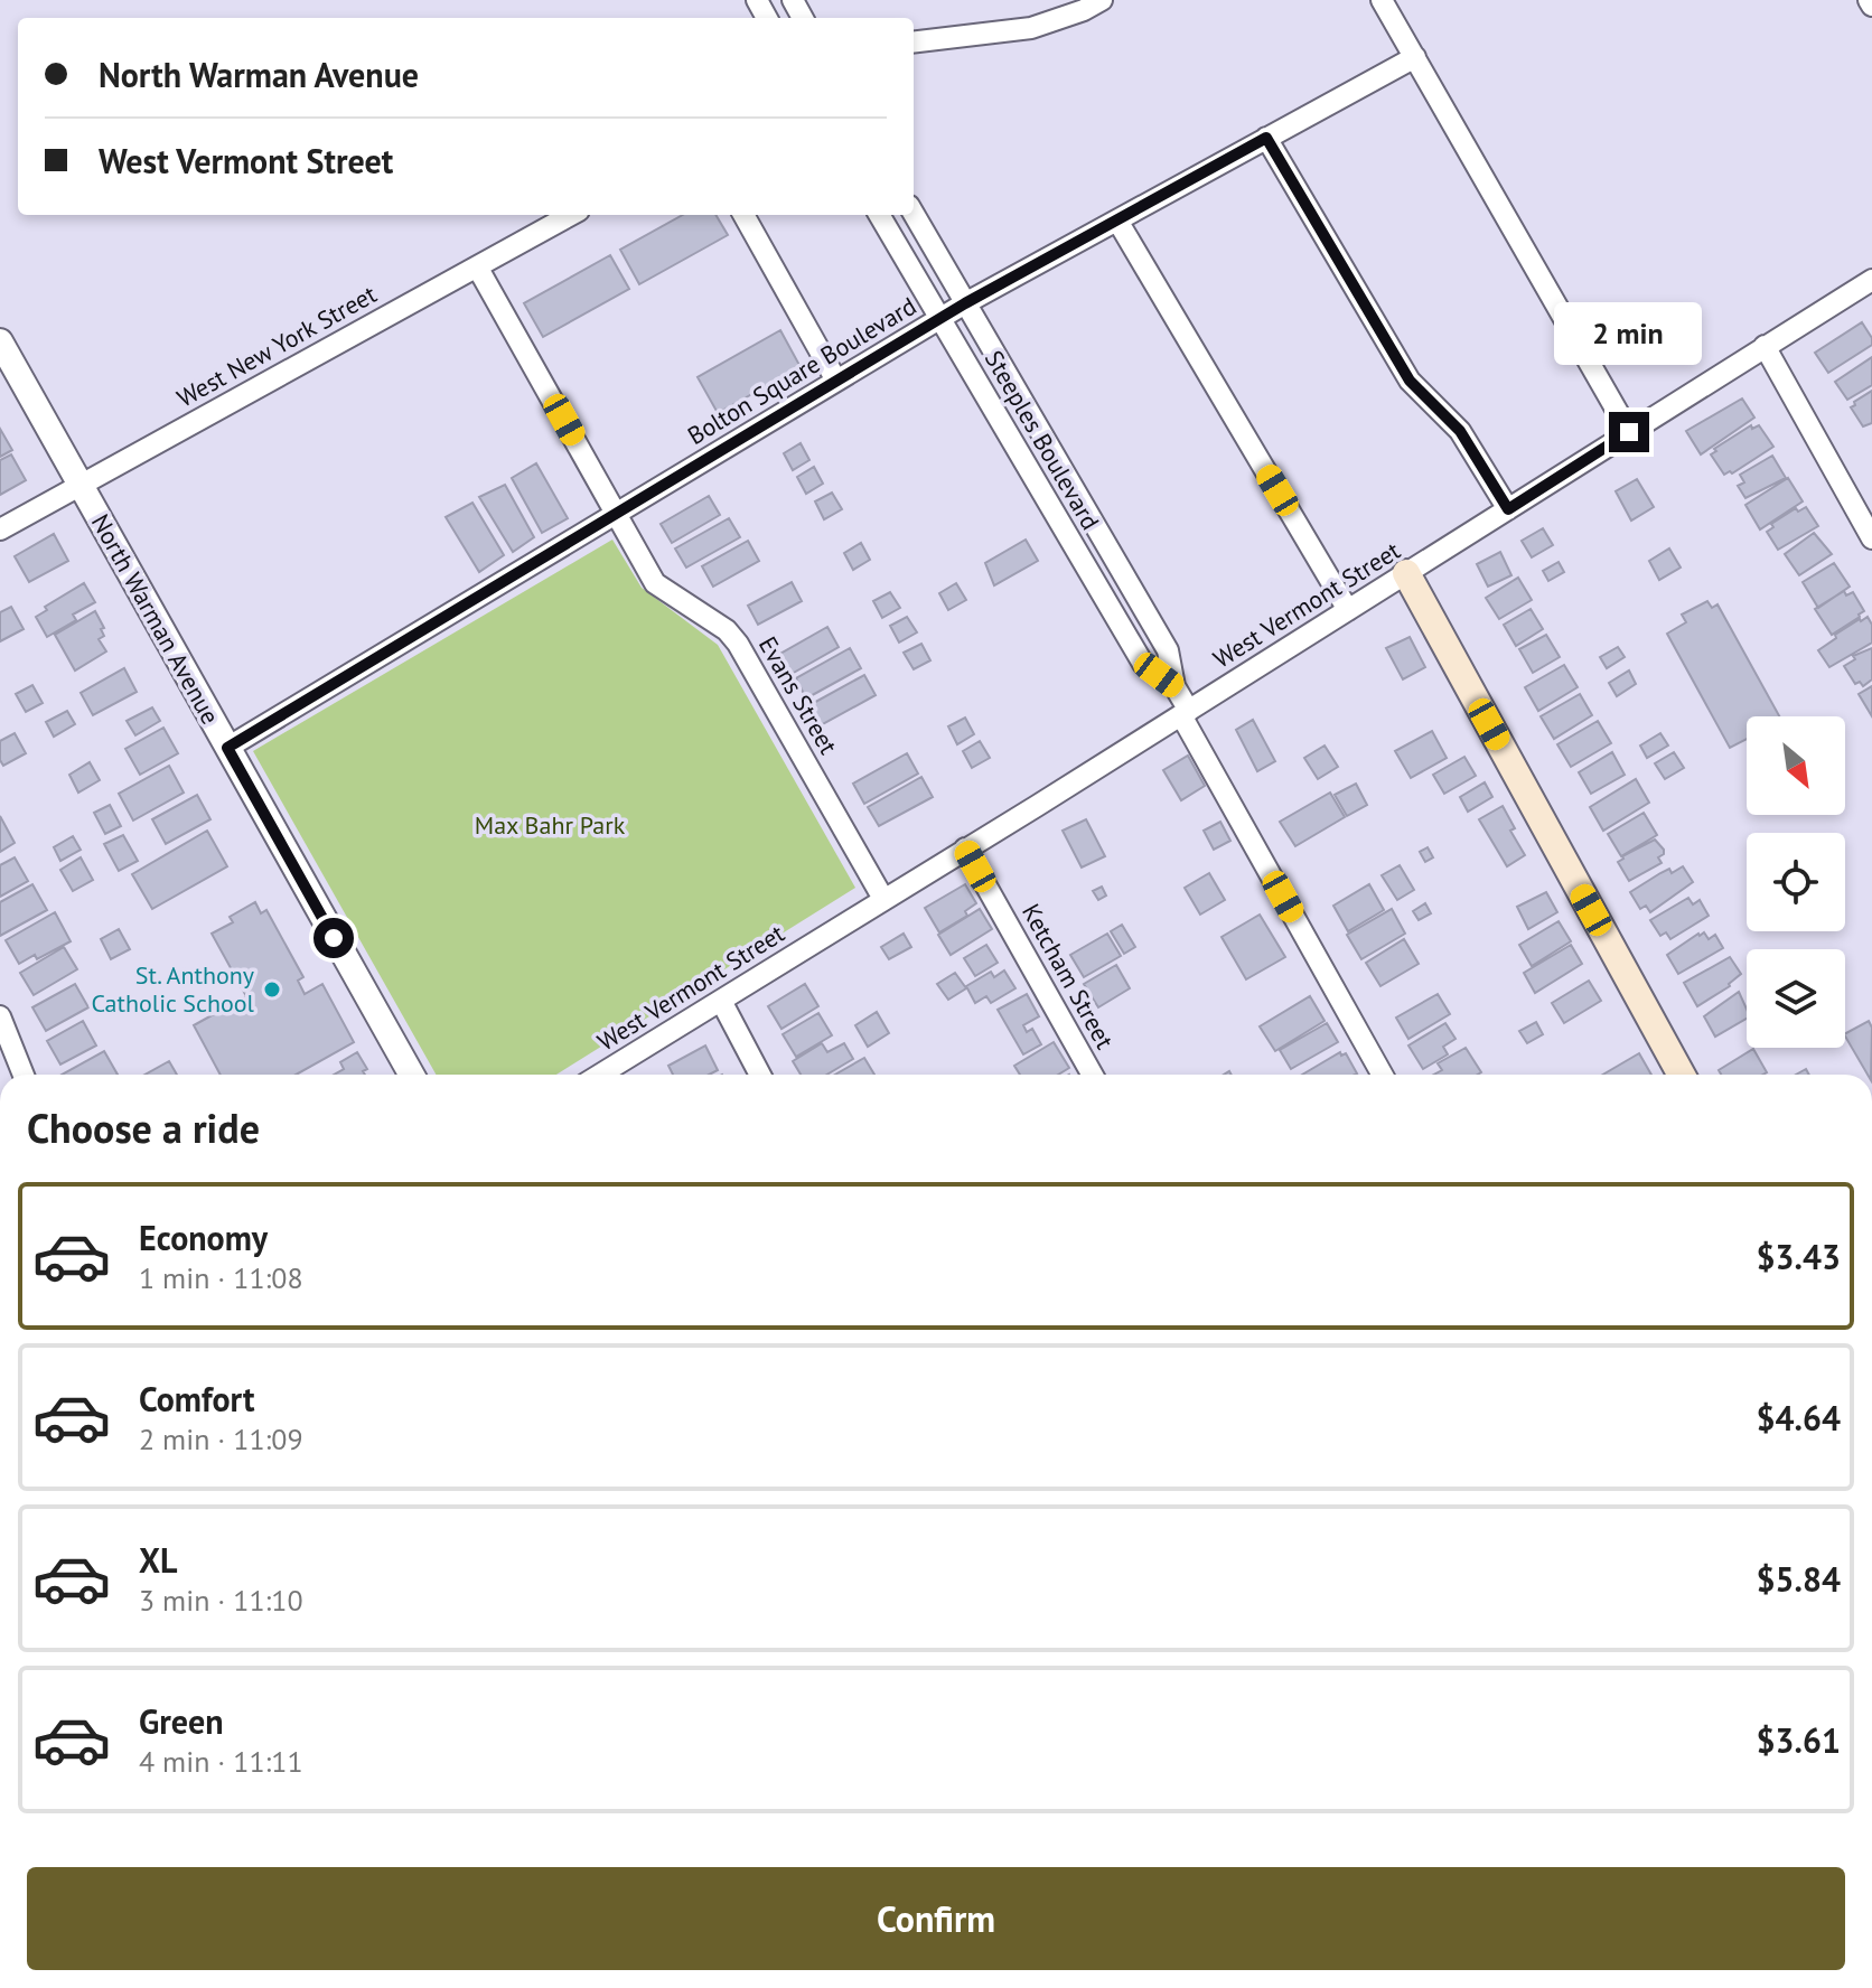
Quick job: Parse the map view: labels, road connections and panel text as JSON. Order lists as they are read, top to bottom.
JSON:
{
  "streets": {
    "street": [
      "West New York Street",
      "Bolton Square Boulevard",
      "Steeples Boulevard",
      "West Vermont Street",
      "North Warman Avenue",
      "Evans Street",
      "Ketcham Street"
    ]
  },
  "crossings": [
    ["West New York Street", "North Warman Avenue"],
    ["West New York Street", "Evans Street"],
    ["Bolton Square Boulevard", "Steeples Boulevard"],
    ["Bolton Square Boulevard", "North Warman Avenue"],
    ["Bolton Square Boulevard", "Evans Street"],
    ["Steeples Boulevard", "West Vermont Street"],
    ["West Vermont Street", "Evans Street"],
    ["West Vermont Street", "Ketcham Street"]
  ],
  "parks": ["Max Bahr Park"],
  "places": ["St. Anthony Catholic School"],
  "north": "bottom right",
  "page": {
    "banner": ["North Warman Avenue", "West Vermont Street"],
    "bubble": "2 min",
    "heading": "Choose a ride",
    "list": [
      {
        "name": "Economy",
        "note": "1 min · 11:08",
        "value": "$3.43"
      },
      {
        "name": "Comfort",
        "note": "2 min · 11:09",
        "value": "$4.64"
      },
      {
        "name": "XL",
        "note": "3 min · 11:10",
        "value": "$5.84"
      },
      {
        "name": "Green",
        "note": "4 min · 11:11",
        "value": "$3.61"
      }
    ],
    "buttons": "Confirm"
  }
}
